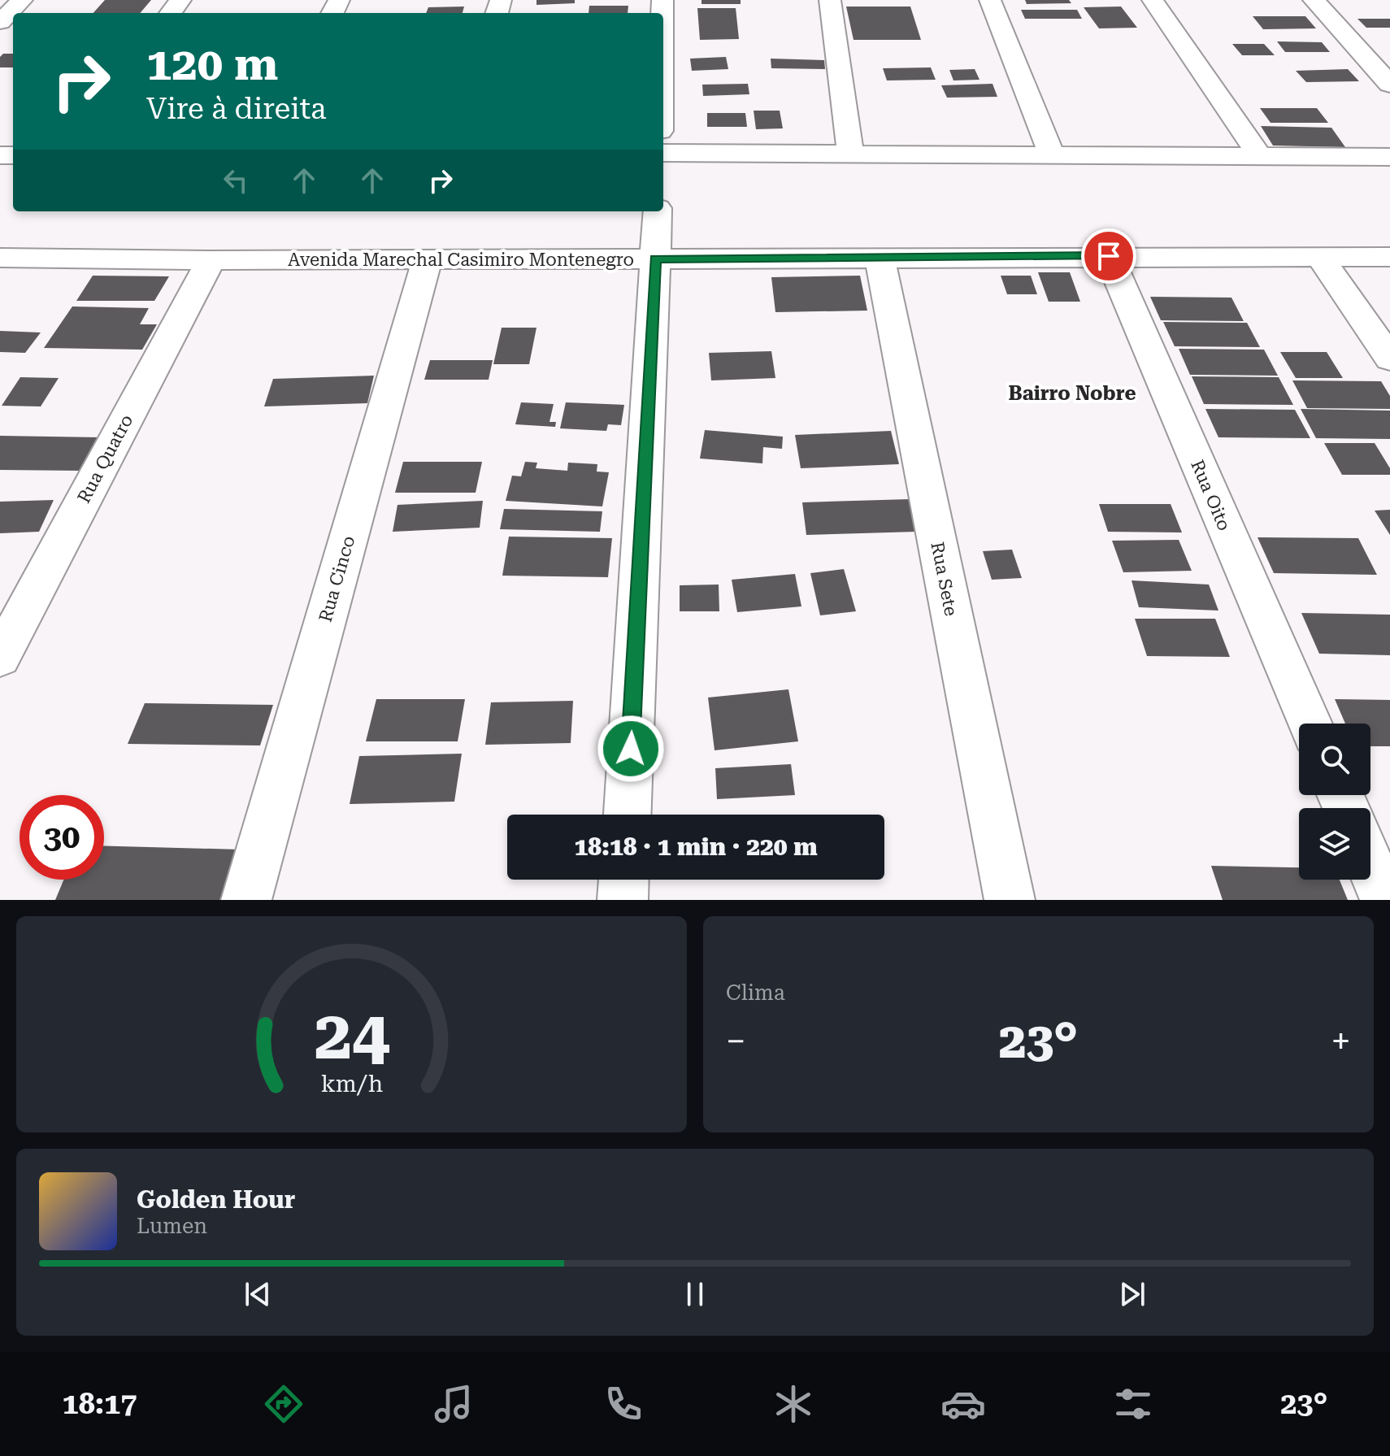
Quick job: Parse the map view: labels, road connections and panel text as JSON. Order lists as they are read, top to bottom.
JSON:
{
  "streets": {
    "street": [
      "Avenida Marechal Casimiro Montenegro",
      "Rua Quatro",
      "Rua Oito",
      "Rua Cinco",
      "Rua Sete"
    ]
  },
  "crossings": [
    ["Avenida Marechal Casimiro Montenegro", "Rua Quatro"],
    ["Avenida Marechal Casimiro Montenegro", "Rua Oito"],
    ["Avenida Marechal Casimiro Montenegro", "Rua Cinco"],
    ["Avenida Marechal Casimiro Montenegro", "Rua Sete"]
  ],
  "districts": ["Bairro Nobre"],
  "page": {
    "turn": ["120 m", "Vire à direita"],
    "limit": "30",
    "trip": "18:18 · 1 min · 220 m",
    "tile": "Clima",
    "heat": ["−", "23°", "+"],
    "song": ["Golden Hour", "Lumen"],
    "tabs": ["18:17", "23°"],
    "gauge": ["24", "km/h"]
  }
}
